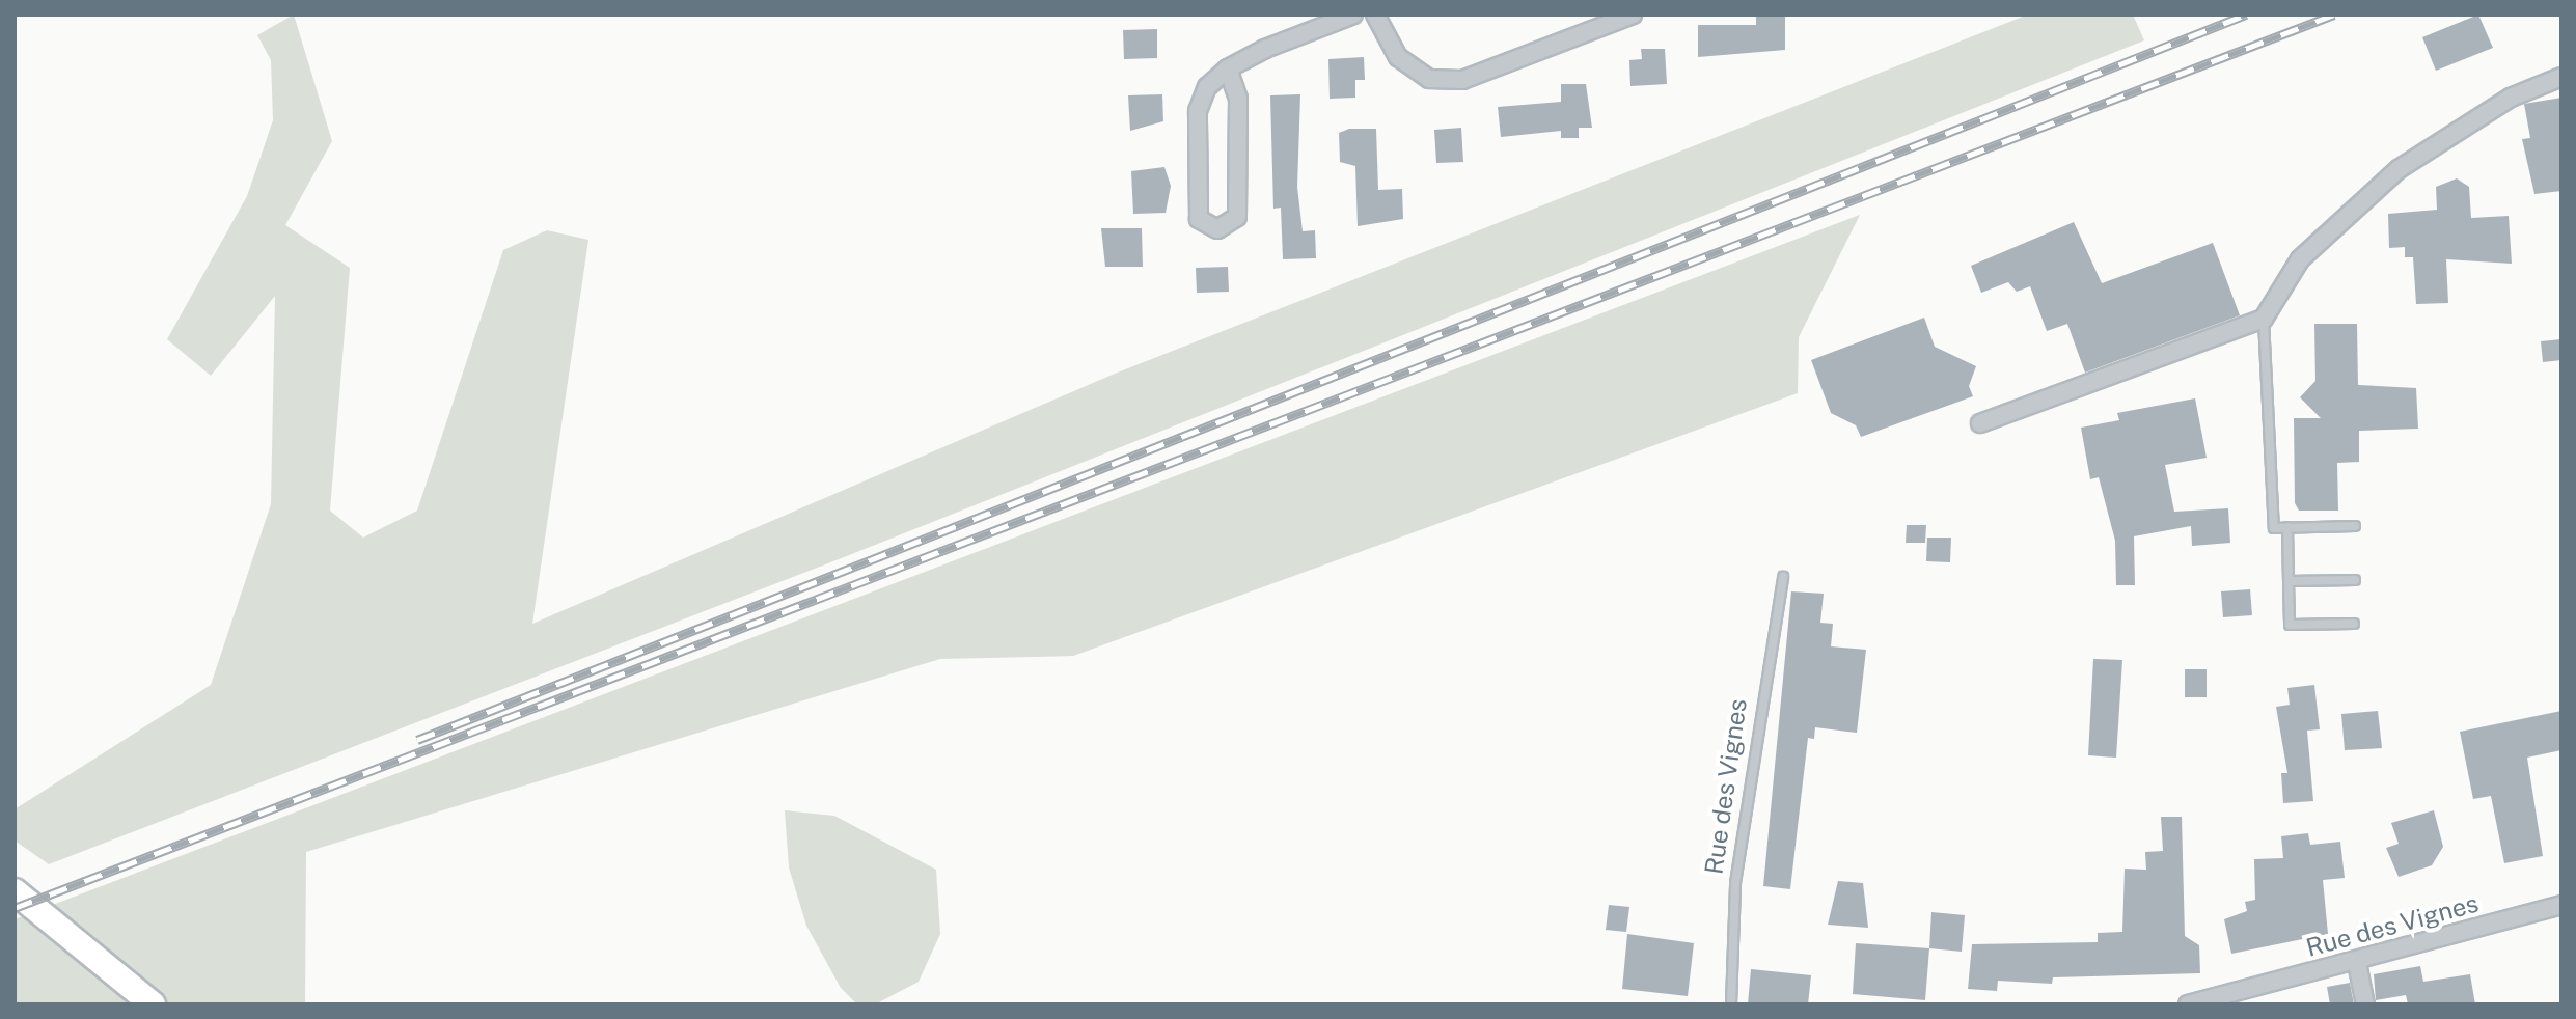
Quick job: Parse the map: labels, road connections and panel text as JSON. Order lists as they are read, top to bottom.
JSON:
{
  "streets": {
    "street": ["Rue des Vignes"]
  }
}
